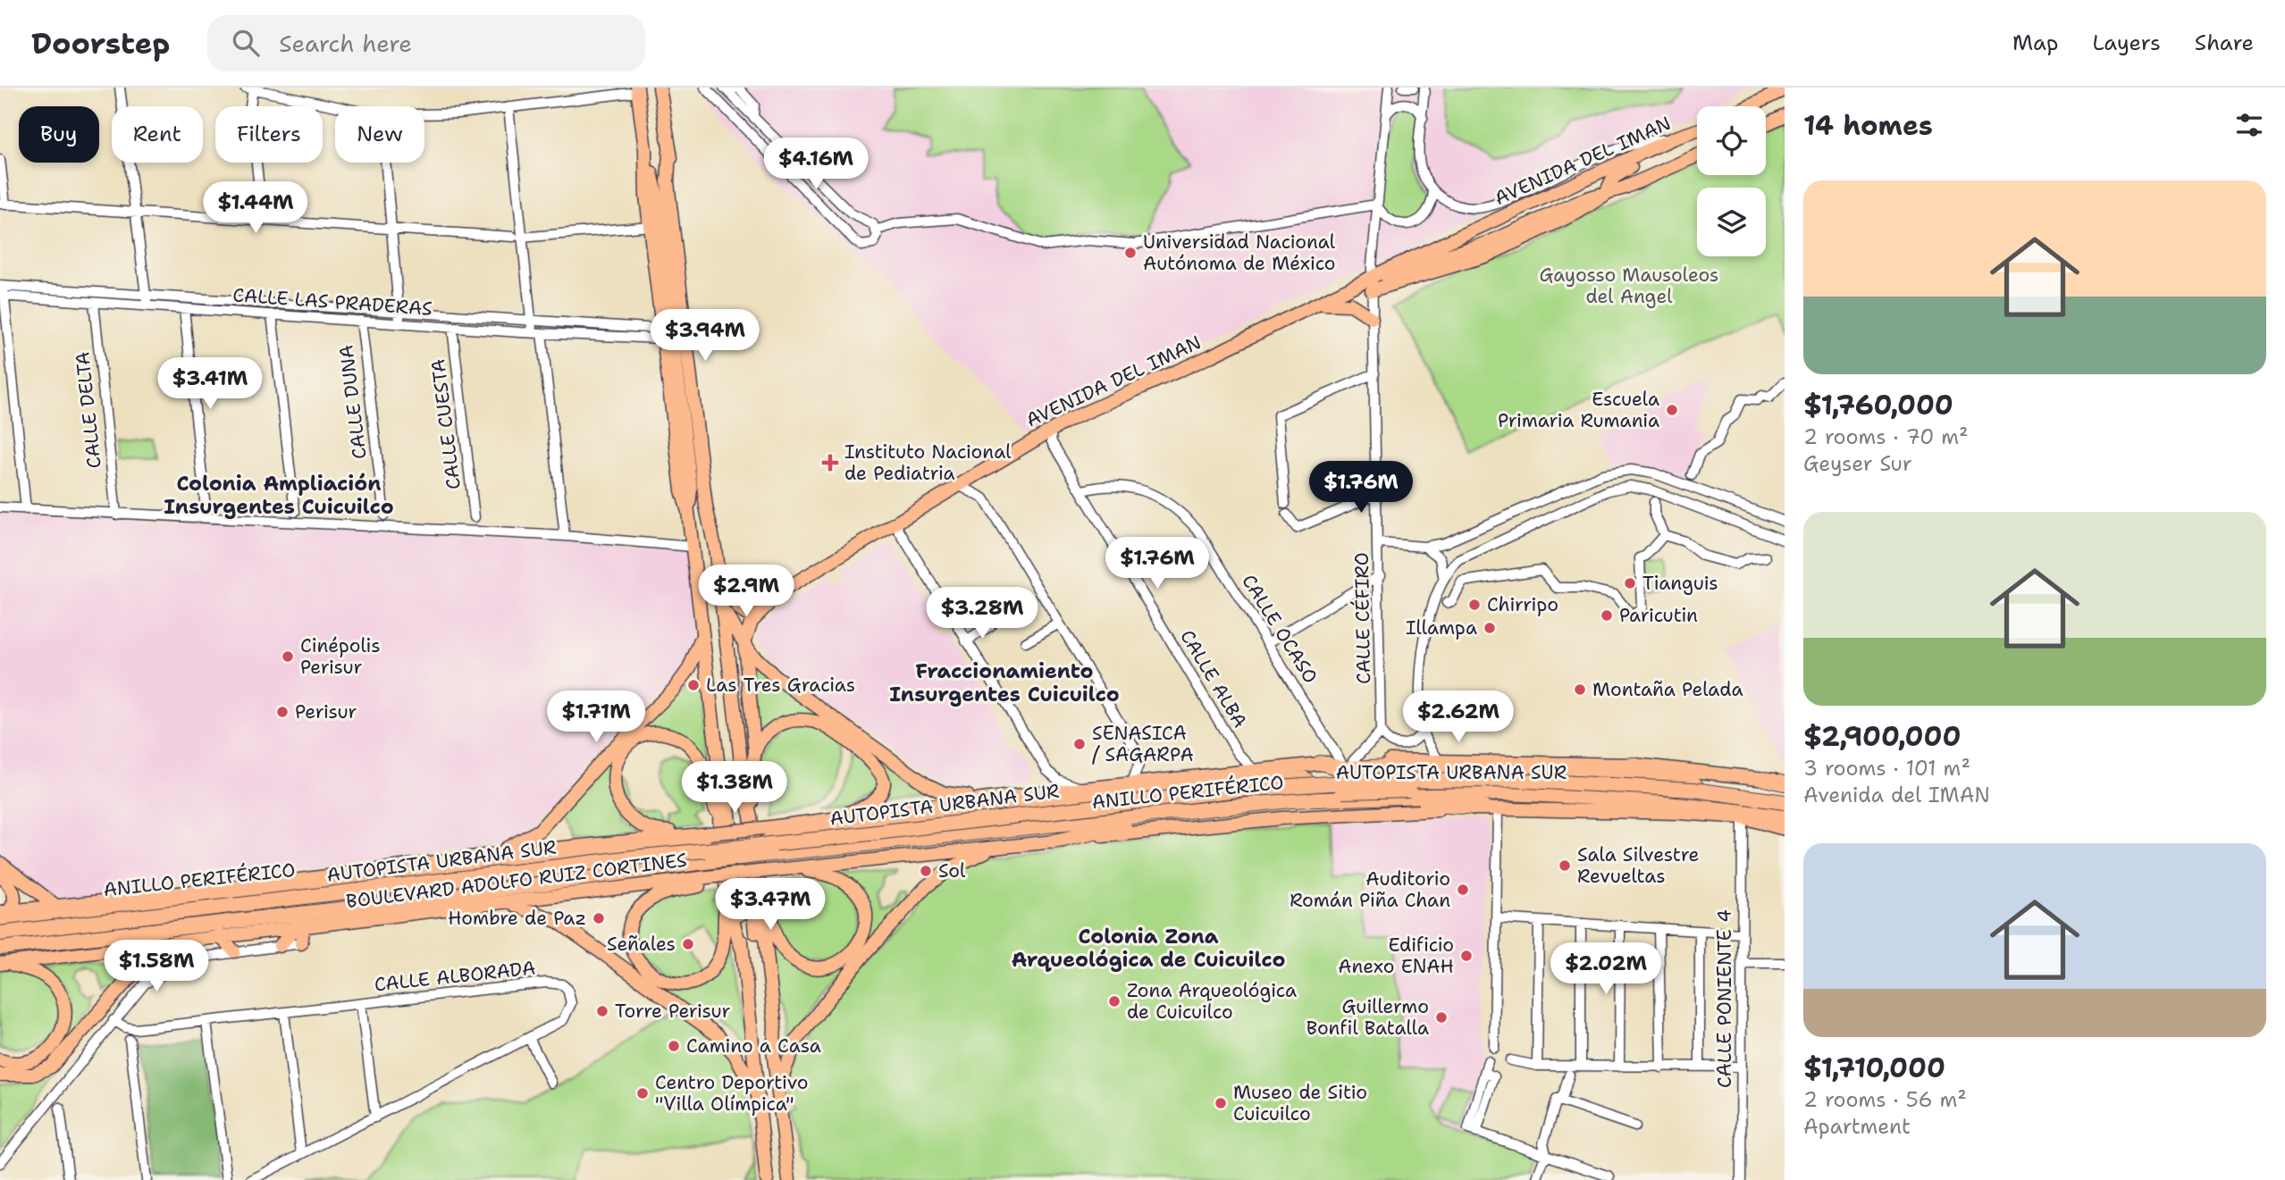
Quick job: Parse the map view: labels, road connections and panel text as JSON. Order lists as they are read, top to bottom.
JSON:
{
  "streets": {
    "highway": ["AUTOPISTA URBANA SUR", "ANILLO PERIFÉRICO"],
    "main road": ["AVENIDA DEL IMAN", "BOULEVARD ADOLFO RUIZ CORTINES"],
    "street": [
      "CALLE LAS PRADERAS",
      "CALLE DUNA",
      "CALLE DELTA",
      "CALLE CUESTA",
      "CALLE CÉFIRO",
      "CALLE OCASO",
      "CALLE ALBA",
      "CALLE ALBORADA",
      "CALLE PONIENTE 4"
    ]
  },
  "crossings": [
    ["AVENIDA DEL IMAN", "CALLE CÉFIRO"],
    ["AVENIDA DEL IMAN", "CALLE ALBA"],
    ["CALLE LAS PRADERAS", "CALLE DUNA"],
    ["CALLE LAS PRADERAS", "CALLE DELTA"],
    ["CALLE LAS PRADERAS", "CALLE CUESTA"],
    ["CALLE OCASO", "CALLE ALBA"],
    ["ANILLO PERIFÉRICO", "BOULEVARD ADOLFO RUIZ CORTINES"],
    ["ANILLO PERIFÉRICO", "CALLE PONIENTE 4"],
    ["BOULEVARD ADOLFO RUIZ CORTINES", "CALLE PONIENTE 4"]
  ],
  "districts": ["Colonia Ampliación Insurgentes Cuicuilco", "Fraccionamiento Insurgentes Cuicuilco", "Colonia Zona Arqueológica de Cuicuilco"],
  "parks": ["Gayosso Mausoleos del Angel"],
  "places": {
    "other": [
      "Universidad Nacional Autónoma de México",
      "Escuela Primaria Rumania",
      "Tianguis",
      "Chirripo",
      "Paricutin",
      "Illampa",
      "Cinépolis Perisur",
      "Las Tres Gracias",
      "Montaña Pelada",
      "Perisur",
      "SENASICA / SAGARPA",
      "Sala Silvestre Revueltas",
      "Sol",
      "Auditorio Román Piña Chan",
      "Hombre de Paz",
      "Señales",
      "Edificio Anexo ENAH",
      "Zona Arqueológica de Cuicuilco",
      "Torre Perisur",
      "Guillermo Bonfil Batalla",
      "Camino a Casa",
      "Centro Deportivo \"Villa Olímpica\"",
      "Museo de Sitio Cuicuilco"
    ],
    "health": ["Instituto Nacional de Pediatria"]
  },
  "page": {
    "header": "Doorstep",
    "search": "Search here",
    "nav": ["Map", "Layers", "Share"],
    "heading": "14 homes",
    "chip": [
      "Buy",
      "Rent",
      "Filters",
      "New"
    ],
    "price": [
      "$4.16M",
      "$1.44M",
      "$3.94M",
      "$3.41M",
      "$1.76M",
      "$1.76M",
      "$2.9M",
      "$3.28M",
      "$1.71M",
      "$2.62M",
      "$1.38M",
      "$3.47M",
      "$1.58M",
      "$2.02M"
    ],
    "list": [
      {
        "name": "$1,760,000",
        "note": "2 rooms · 70 m² · Geyser Sur"
      },
      {
        "name": "$2,900,000",
        "note": "3 rooms · 101 m² · Avenida del IMAN"
      },
      {
        "name": "$1,710,000",
        "note": "2 rooms · 56 m² · Apartment"
      }
    ]
  }
}
